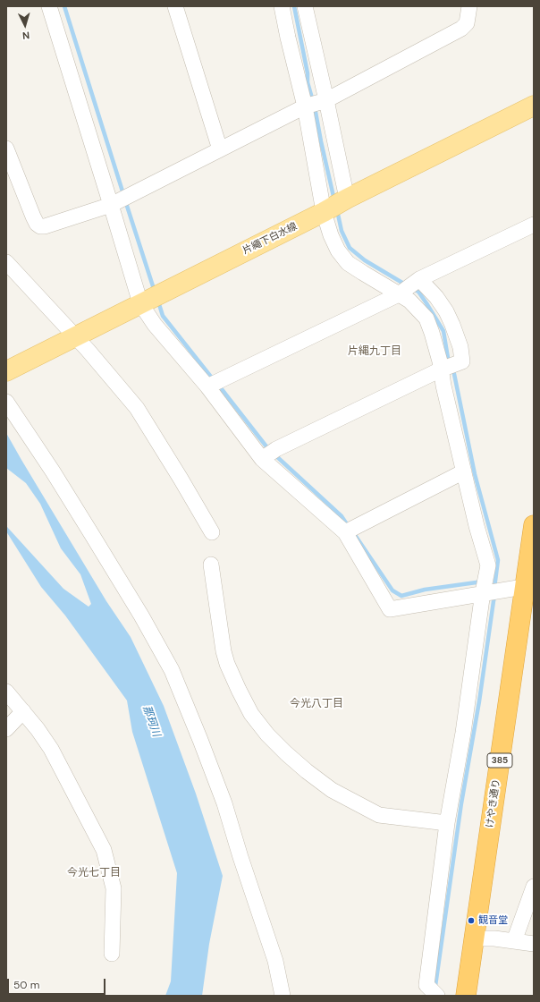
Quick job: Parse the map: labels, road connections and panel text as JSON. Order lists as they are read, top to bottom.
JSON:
{
  "streets": {
    "highway": ["385", "けやき通り"],
    "main road": ["片繩下白水線"]
  },
  "districts": ["片縄九丁目", "今光八丁目", "今光七丁目"],
  "water": ["那珂川"],
  "places": ["観音堂"],
  "scale_bar": "50 m",
  "north": "bottom"
}
